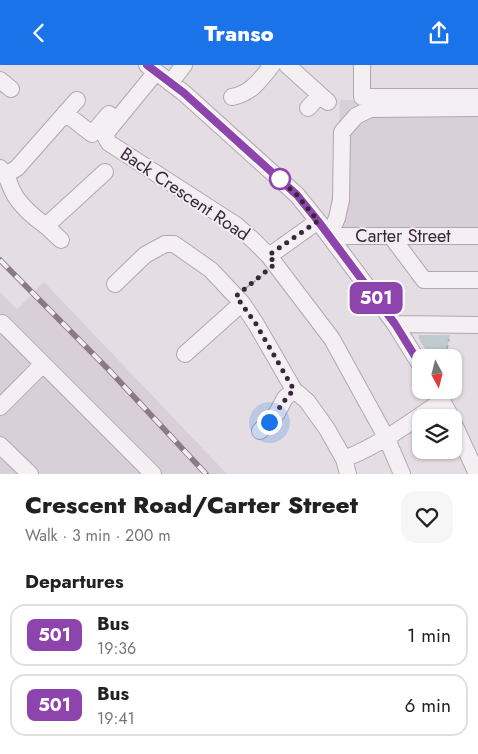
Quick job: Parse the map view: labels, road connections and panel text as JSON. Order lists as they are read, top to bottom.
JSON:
{
  "streets": {
    "street": ["Back Crescent Road", "Carter Street"]
  },
  "lines": ["bus line 501"],
  "north": "bottom",
  "page": {
    "header": "Transo",
    "on_map": "501",
    "heading": [
      ["Crescent Road/Carter Street", "Walk · 3 min · 200 m"],
      "Departures"
    ],
    "list": [
      {
        "mark": "501",
        "name": "Bus",
        "note": "19:36",
        "value": "1 min"
      },
      {
        "mark": "501",
        "name": "Bus",
        "note": "19:41",
        "value": "6 min"
      }
    ]
  }
}
